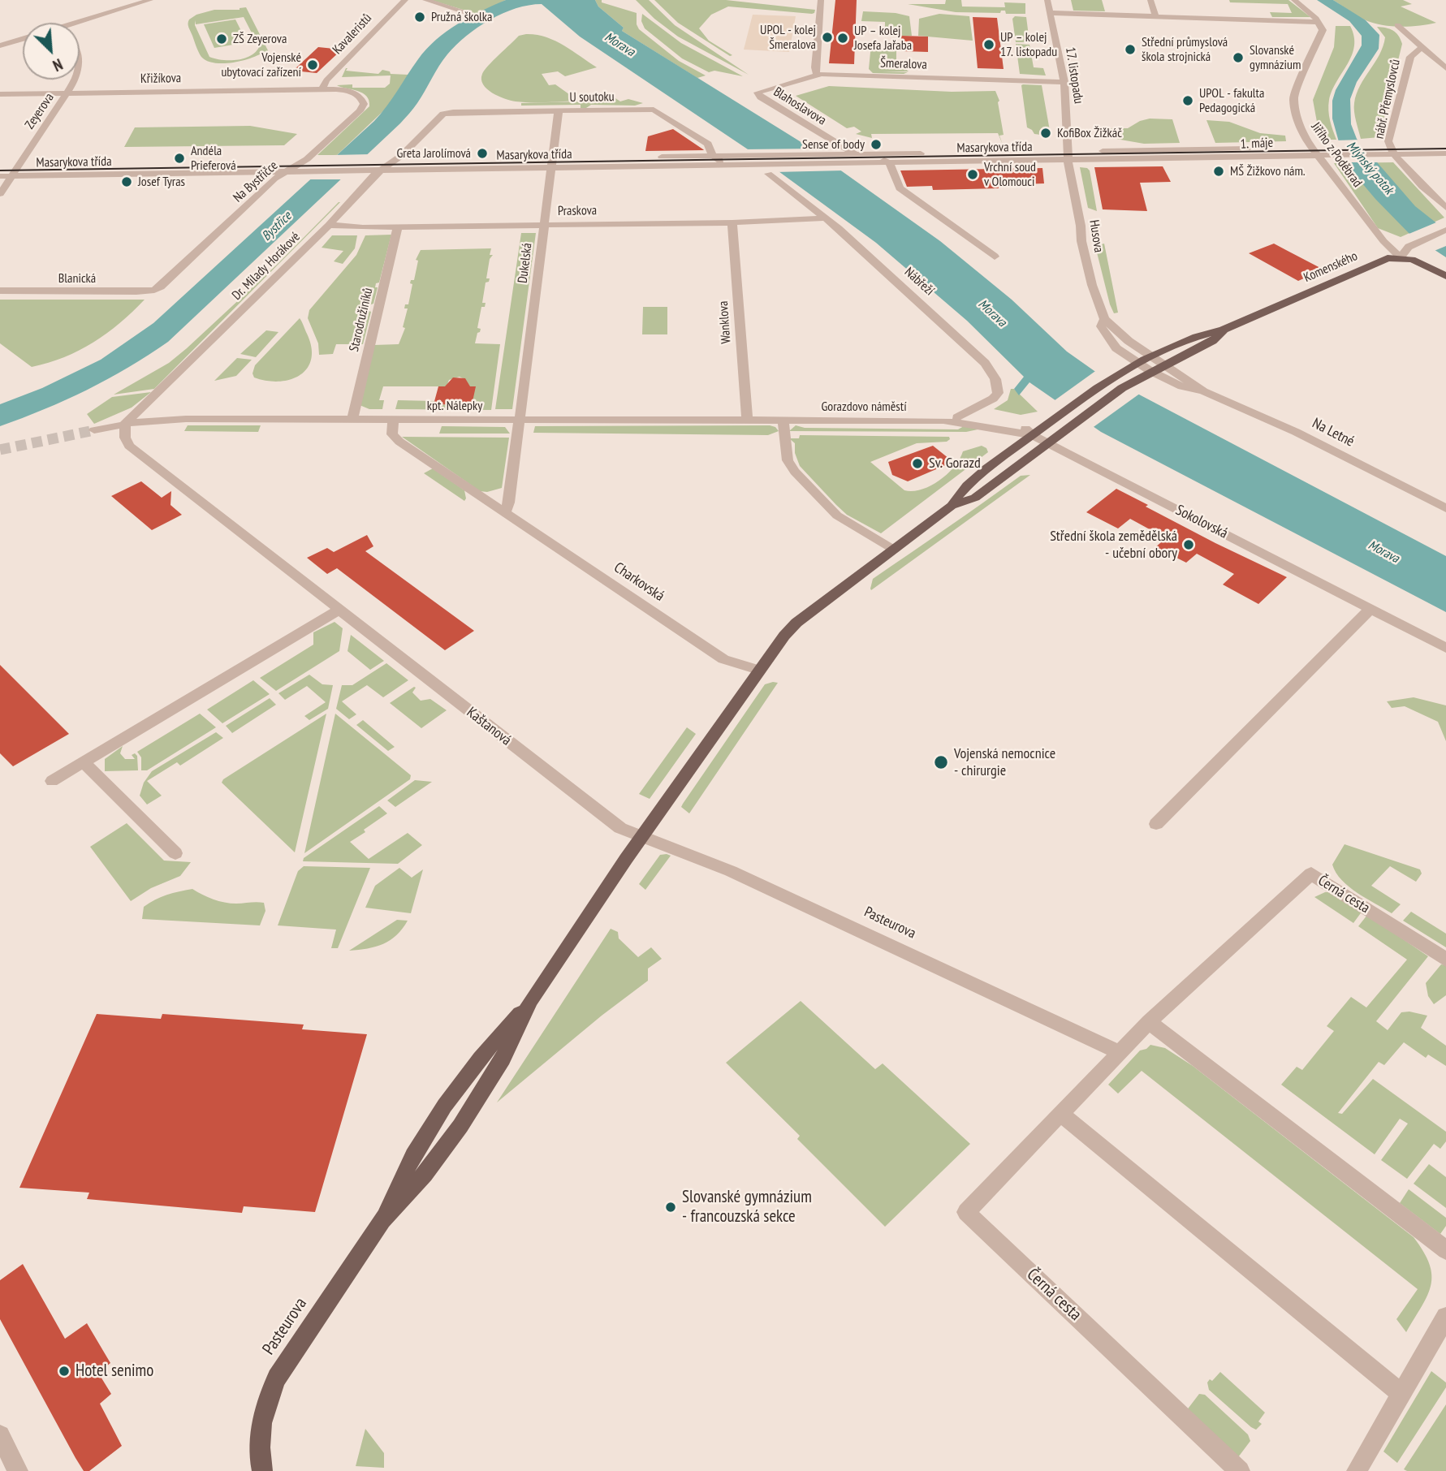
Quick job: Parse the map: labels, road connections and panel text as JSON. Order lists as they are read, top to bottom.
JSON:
{
  "streets": {
    "main road": ["Komenského", "Pasteurova"],
    "street": [
      "Kavaleristů",
      "Šmeralova",
      "17. listopadu",
      "Křižíkova",
      "U soutoku",
      "nábř. Přemyslovců",
      "Blahoslavova",
      "Zeyerova",
      "1. máje",
      "Masarykova třída",
      "Jiřího z Poděbrad",
      "Na Bystřičce",
      "Praskova",
      "Husova",
      "Dukelská",
      "Dr. Milady Horákové",
      "Blanická",
      "Nábřeží",
      "Starodružiníků",
      "Wanklova",
      "kpt. Nálepky",
      "Gorazdovo náměstí",
      "Na Letné",
      "Sokolovská",
      "Charkovská",
      "Kaštanová",
      "Černá cesta"
    ]
  },
  "crossings": [
    ["Kavaleristů", "Křižíkova"],
    ["Kavaleristů", "Na Bystřičce"],
    ["Šmeralova", "17. listopadu"],
    ["Šmeralova", "Blahoslavova"],
    ["17. listopadu", "1. máje"],
    ["17. listopadu", "Masarykova třída"],
    ["17. listopadu", "Husova"],
    ["Křižíkova", "Zeyerova"],
    ["Křižíkova", "Na Bystřičce"],
    ["U soutoku", "Masarykova třída"],
    ["U soutoku", "Dukelská"],
    ["U soutoku", "Dr. Milady Horákové"],
    ["nábř. Přemyslovců", "1. máje"],
    ["Blahoslavova", "Masarykova třída"],
    ["Zeyerova", "Masarykova třída"],
    ["1. máje", "Masarykova třída"],
    ["1. máje", "Jiřího z Poděbrad"],
    ["1. máje", "Husova"],
    ["Masarykova třída", "Na Bystřičce"],
    ["Masarykova třída", "Husova"],
    ["Masarykova třída", "Dukelská"],
    ["Masarykova třída", "Dr. Milady Horákové"],
    ["Jiřího z Poděbrad", "Komenského"],
    ["Na Bystřičce", "Blanická"],
    ["Praskova", "Dukelská"],
    ["Praskova", "Dr. Milady Horákové"],
    ["Praskova", "Nábřeží"],
    ["Praskova", "Starodružiníků"],
    ["Praskova", "Wanklova"],
    ["Husova", "Komenského"],
    ["Husova", "Na Letné"],
    ["Dukelská", "kpt. Nálepky"],
    ["Dr. Milady Horákové", "kpt. Nálepky"],
    ["Dr. Milady Horákové", "Kaštanová"],
    ["Komenského", "Na Letné"],
    ["Komenského", "Sokolovská"],
    ["Komenského", "Pasteurova"],
    ["Nábřeží", "Sokolovská"],
    ["Starodružiníků", "kpt. Nálepky"],
    ["Wanklova", "kpt. Nálepky"],
    ["kpt. Nálepky", "Gorazdovo náměstí"],
    ["kpt. Nálepky", "Charkovská"],
    ["kpt. Nálepky", "Kaštanová"],
    ["Charkovská", "Pasteurova"],
    ["Kaštanová", "Pasteurova"],
    ["Černá cesta", "Pasteurova"]
  ],
  "water": ["Morava", "Mlýnský potok", "Bystřice"],
  "places": [
    "Pružná školka",
    "UPOL - kolej Šmeralova",
    "UP – kolej Josefa Jařaba",
    "ZŠ Zeyerova",
    "UP – kolej 17. listopadu",
    "Střední průmyslová škola strojnická",
    "Slovanské gymnázium",
    "Vojenské ubytovací zařízení",
    "UPOL - fakulta Pedagogická",
    "KofiBox Žižkáč",
    "Sense of body",
    "Greta Jarolímová",
    "Andéla Prieferová",
    "MŠ Žižkovo nám.",
    "Vrchní soud v Olomouci",
    "Josef Tyras",
    "Sv. Gorazd",
    "Střední škola zemědělská - učební obory",
    "Vojenská nemocnice - chirurgie",
    "Slovanské gymnázium - francouzská sekce",
    "Hotel senimo"
  ],
  "north": "bottom right"
}
